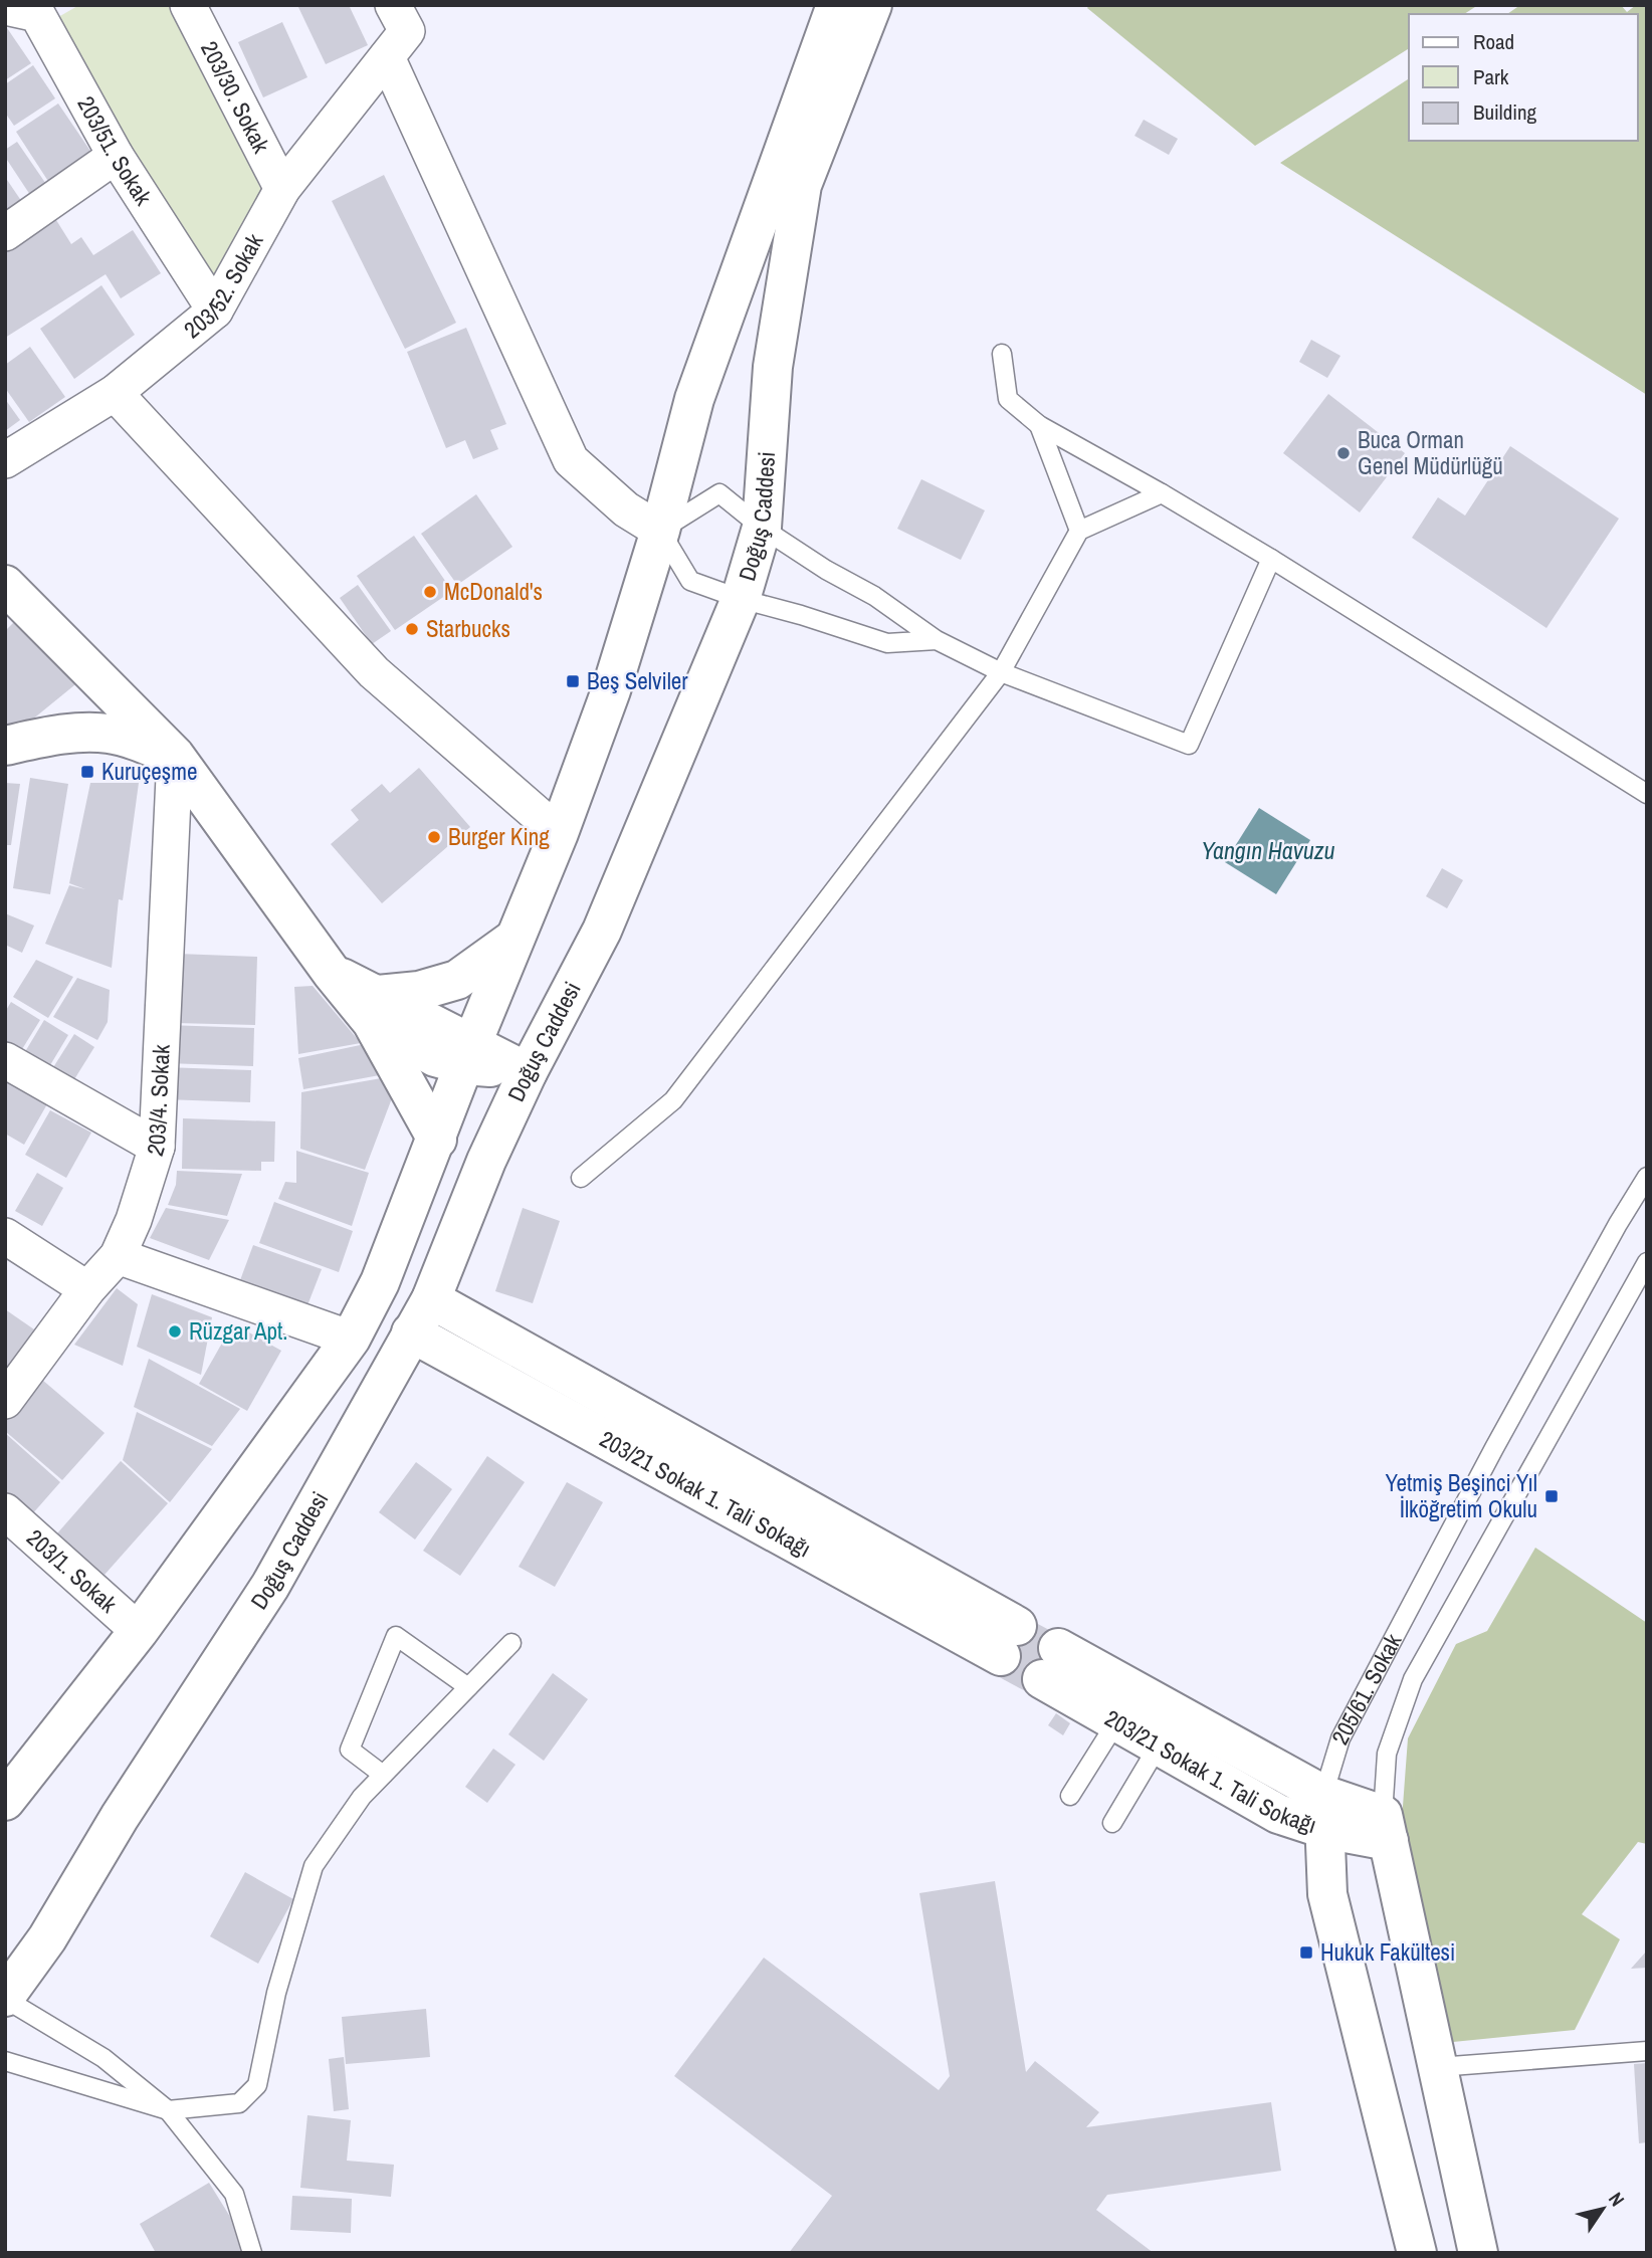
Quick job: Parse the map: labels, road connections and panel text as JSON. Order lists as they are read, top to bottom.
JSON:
{
  "streets": {
    "main road": ["Doğuş Caddesi", "203/21 Sokak 1. Tali Sokağı", "205/61. Sokak"],
    "street": [
      "203/30. Sokak",
      "203/51. Sokak",
      "203/52. Sokak",
      "203/4. Sokak",
      "203/1. Sokak"
    ]
  },
  "crossings": [
    ["203/30. Sokak", "203/52. Sokak"],
    ["203/51. Sokak", "203/52. Sokak"],
    ["Doğuş Caddesi", "203/21 Sokak 1. Tali Sokağı"],
    ["203/21 Sokak 1. Tali Sokağı", "205/61. Sokak"]
  ],
  "water": ["Yangın Havuzu"],
  "places": {
    "other": [
      "Buca Orman Genel Müdürlüğü",
      "McDonald's",
      "Starbucks",
      "Burger King",
      "Rüzgar Apt."
    ],
    "transit": [
      "Beş Selviler",
      "Kuruçeşme",
      "Yetmiş Beşinci Yıl İlköğretim Okulu",
      "Hukuk Fakültesi"
    ]
  },
  "legend": ["Road", "Park", "Building"],
  "north": "top right"
}
